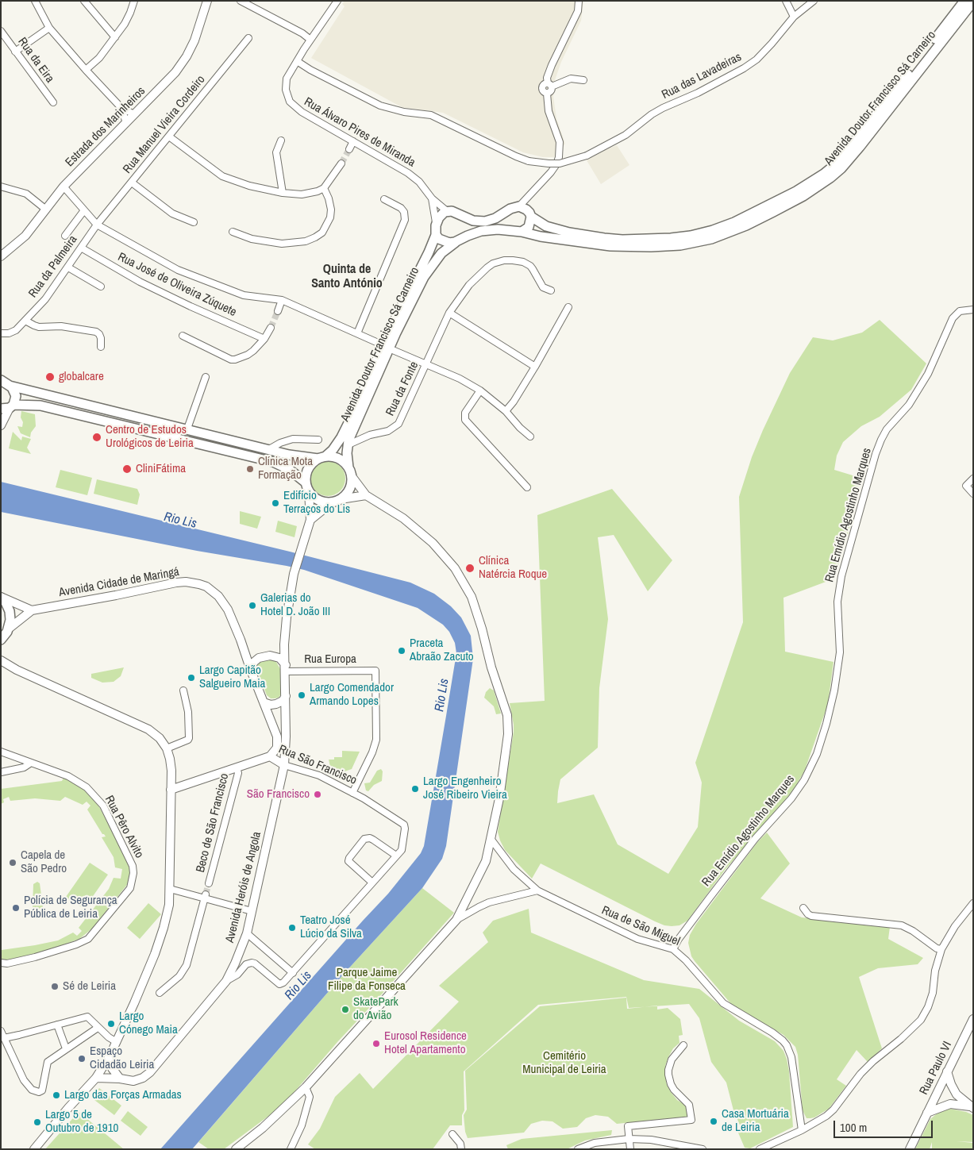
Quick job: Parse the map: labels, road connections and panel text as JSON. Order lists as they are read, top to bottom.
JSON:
{
  "streets": {
    "main road": [
      "Avenida Doutor Francisco Sá Carneiro",
      "Estrada dos Marinheiros",
      "Avenida Cidade de Maringá",
      "Rua São Francisco",
      "Avenida Heróis de Angola",
      "Rua Paulo VI"
    ],
    "street": [
      "Rua da Eira",
      "Rua das Lavadeiras",
      "Rua Manuel Vieira Cordeiro",
      "Rua Álvaro Pires de Miranda",
      "Rua da Palmeira",
      "Rua José de Oliveira Zúquete",
      "Rua da Fonte",
      "Rua Emídio Agostinho Marques",
      "Rua Europa",
      "Beco de São Francisco",
      "Rua Pêro Alvito",
      "Rua de São Miguel"
    ]
  },
  "crossings": [
    ["Rua das Lavadeiras", "Rua Álvaro Pires de Miranda"],
    ["Avenida Doutor Francisco Sá Carneiro", "Rua da Fonte"],
    ["Rua Manuel Vieira Cordeiro", "Rua da Palmeira"],
    ["Rua da Palmeira", "Rua José de Oliveira Zúquete"],
    ["Rua Emídio Agostinho Marques", "Rua de São Miguel"],
    ["Avenida Cidade de Maringá", "Rua Europa"],
    ["Avenida Cidade de Maringá", "Rua São Francisco"],
    ["Rua Europa", "Rua São Francisco"],
    ["Rua São Francisco", "Beco de São Francisco"],
    ["Rua São Francisco", "Avenida Heróis de Angola"]
  ],
  "districts": ["Quinta de Santo António"],
  "water": ["Rio Lis"],
  "parks": ["Parque Jaime Filipe da Fonseca", "Cemitério Municipal de Leiria"],
  "places": [
    "globalcare",
    "Centro de Estudos Urológicos de Leiria",
    "CliniFátima",
    "Clínica Mota Formação",
    "Edifício Terraços do Lis",
    "Clínica Natércia Roque",
    "Galerias do Hotel D. João III",
    "Praceta Abraão Zacuto",
    "Largo Capitão Salgueiro Maia",
    "Largo Comendador Armando Lopes",
    "Largo Engenheiro José Ribeiro Vieira",
    "São Francisco",
    "Capela de São Pedro",
    "Polícia de Segurança Pública de Leiria",
    "Teatro José Lúcio da Silva",
    "Sé de Leiria",
    "SkatePark do Avião",
    "Largo Cónego Maia",
    "Eurosol Residence Hotel Apartamento",
    "Espaço Cidadão Leiria",
    "Largo das Forças Armadas",
    "Casa Mortuária de Leiria",
    "Largo 5 de Outubro de 1910"
  ],
  "scale_bar": "100 m"
}
